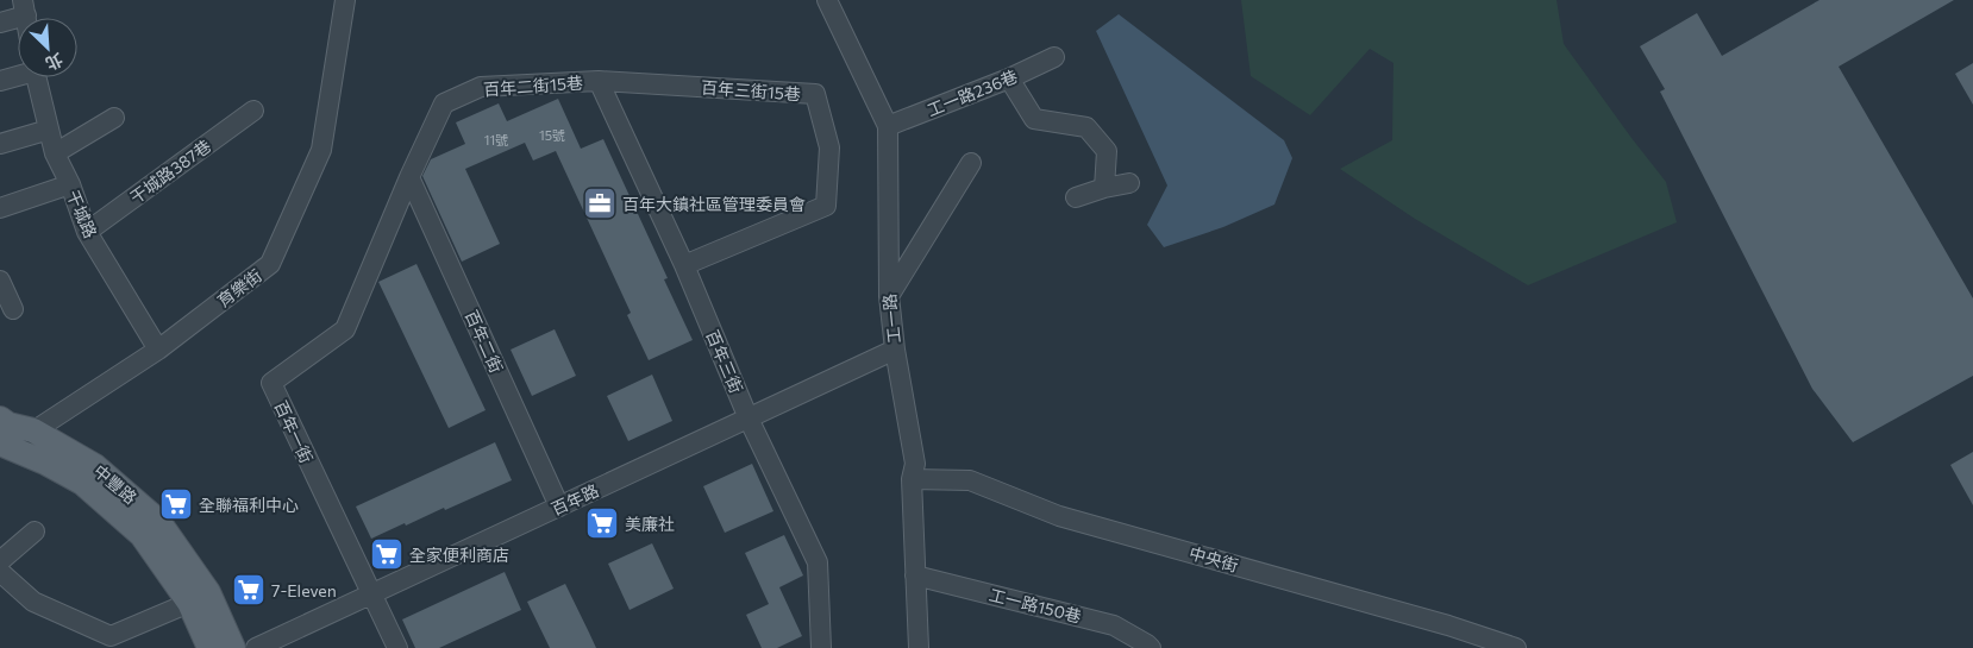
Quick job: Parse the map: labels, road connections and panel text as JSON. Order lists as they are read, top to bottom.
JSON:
{
  "streets": {
    "main road": ["中豐路"],
    "street": [
      "百年二街15巷",
      "百年三街15巷",
      "工一路236巷",
      "干城路387巷",
      "干城路",
      "育樂街",
      "工一路",
      "百年二街",
      "百年三街",
      "百年一街",
      "百年路",
      "中央街",
      "工一路150巷"
    ]
  },
  "crossings": [
    ["百年二街15巷", "百年三街15巷"],
    ["百年二街15巷", "百年二街"],
    ["百年二街15巷", "百年三街"],
    ["百年二街15巷", "百年一街"],
    ["百年三街15巷", "百年三街"],
    ["工一路236巷", "工一路"],
    ["干城路387巷", "干城路"],
    ["干城路", "育樂街"],
    ["育樂街", "中豐路"],
    ["工一路", "百年路"],
    ["工一路", "中央街"],
    ["工一路", "工一路150巷"],
    ["百年二街", "百年一街"],
    ["百年二街", "百年路"],
    ["百年三街", "百年路"],
    ["百年一街", "百年路"]
  ],
  "places": {
    "office": ["百年大鎮社區管理委員會"],
    "supermarket": [
      "全聯福利中心",
      "美廉社",
      "全家便利商店",
      "7-Eleven"
    ]
  },
  "house_numbers": ["15號", "11號"],
  "north": "bottom right"
}
